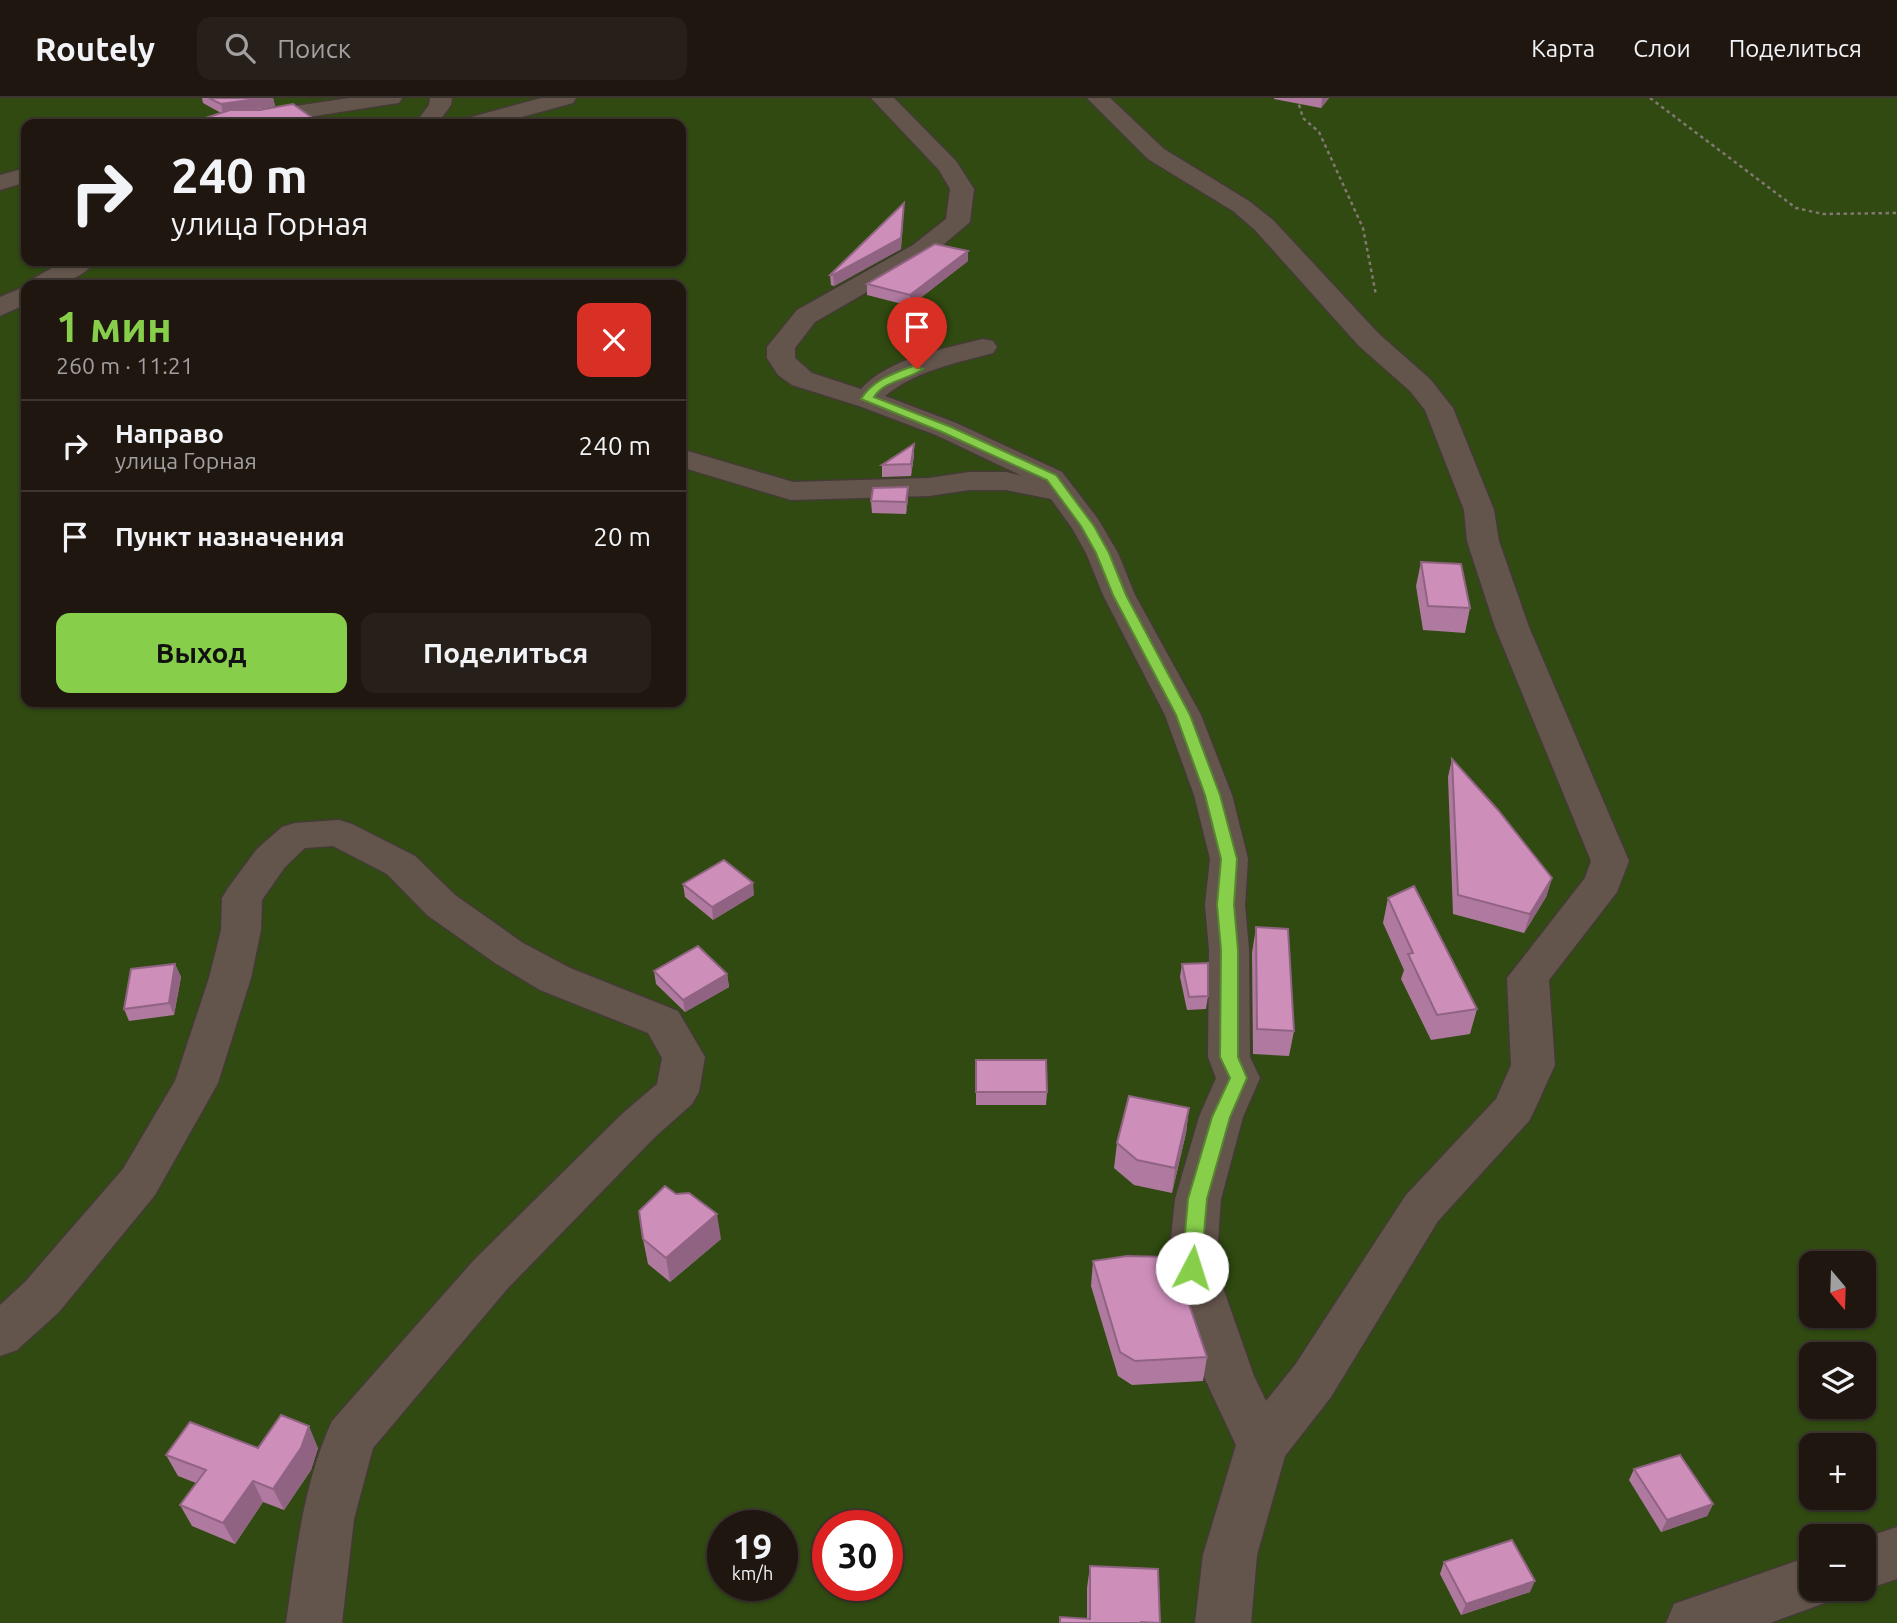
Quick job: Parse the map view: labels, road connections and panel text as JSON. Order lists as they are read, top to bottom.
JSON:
{
  "north": "bottom",
  "page": {
    "header": "Routely",
    "search": "Поиск",
    "nav": ["Карта", "Слои", "Поделиться"],
    "turn": ["240 m", "улица Горная"],
    "heading": ["1 мин", "260 m · 11:21"],
    "list": [
      {
        "name": "Направо",
        "note": "улица Горная",
        "value": "240 m"
      },
      {
        "name": "Пункт назначения",
        "value": "20 m"
      }
    ],
    "buttons": ["Выход", "Поделиться"],
    "map_buttons": ["+", "−"],
    "speed": "19 km/h",
    "limit": "30"
  }
}
